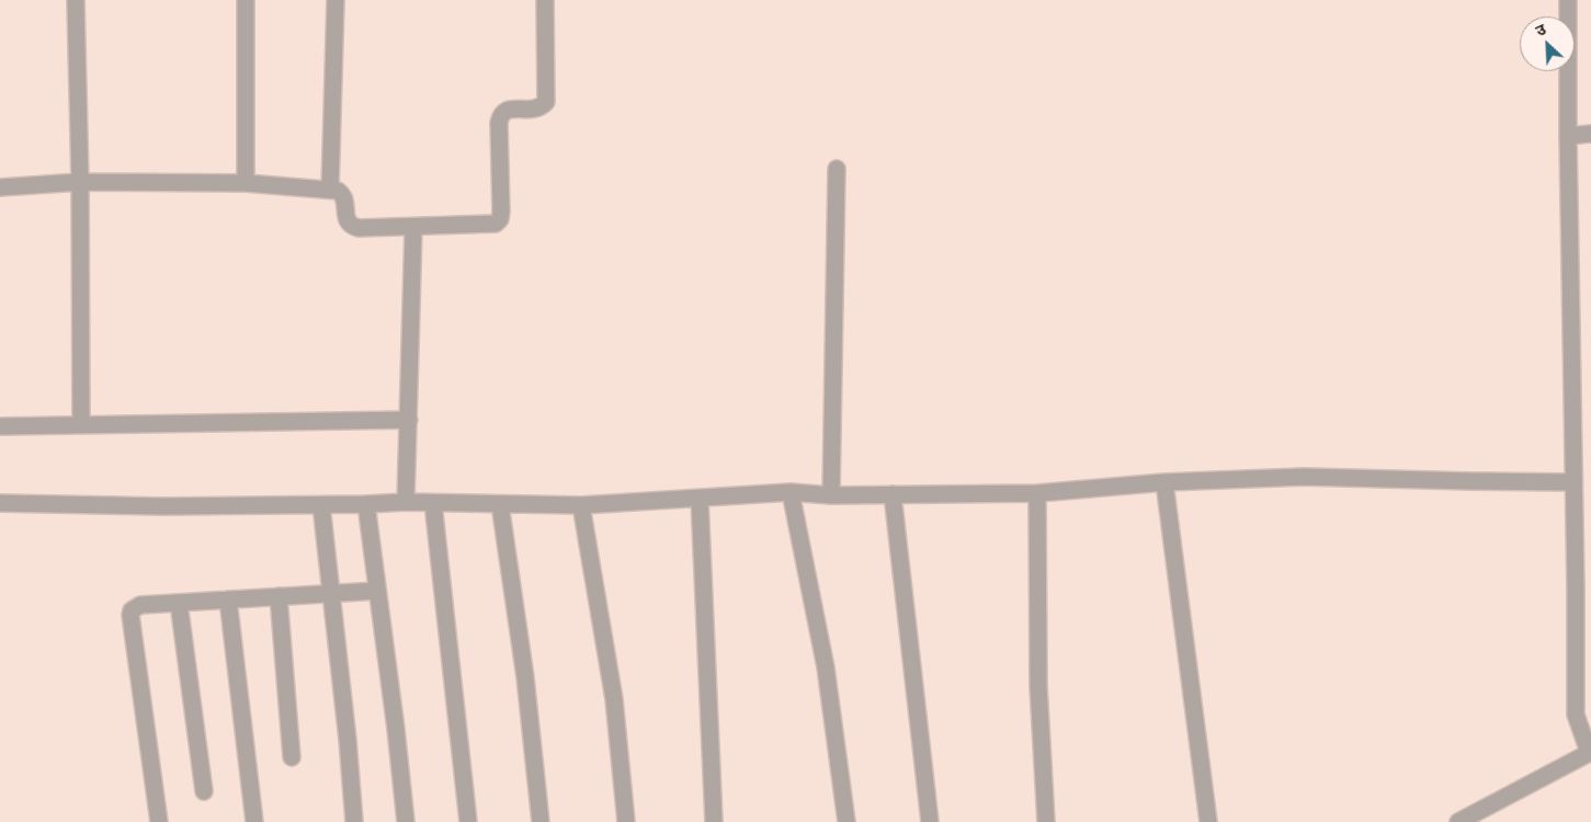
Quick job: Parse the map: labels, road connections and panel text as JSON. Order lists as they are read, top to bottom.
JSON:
{
  "north": "top left"
}
